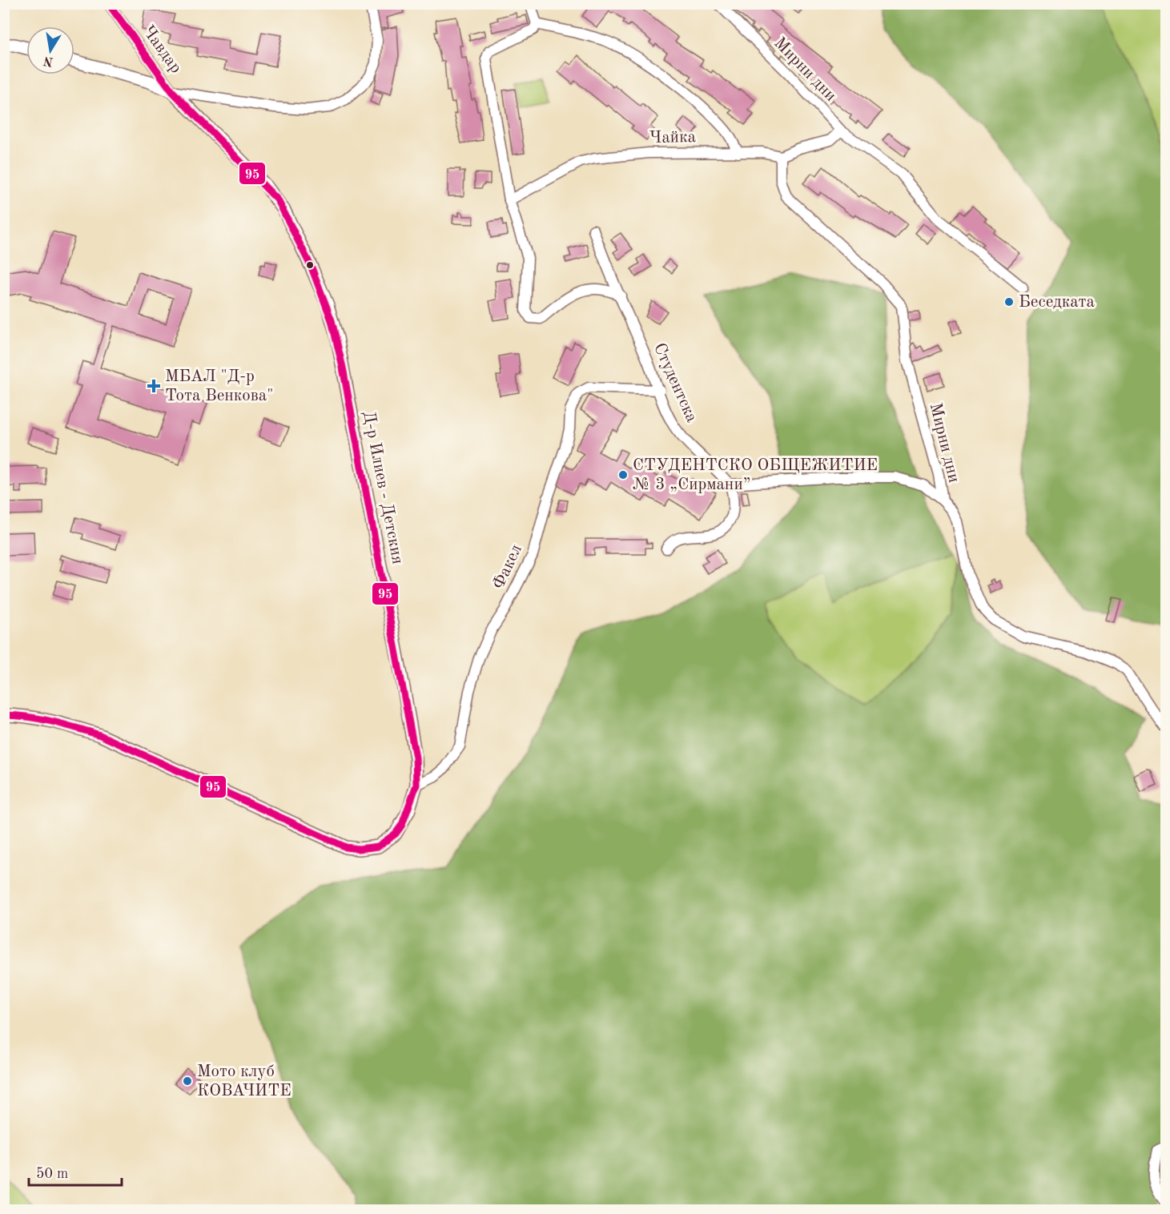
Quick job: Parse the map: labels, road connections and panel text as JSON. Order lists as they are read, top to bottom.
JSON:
{
  "streets": {
    "street": [
      "Чавдар",
      "Мирни дни",
      "Чайка",
      "Студентска",
      "Д-р Илиев - Детския",
      "Факел"
    ]
  },
  "crossings": [
    ["Чавдар", "Д-р Илиев - Детския"],
    ["Мирни дни", "Чайка"],
    ["Студентска", "Факел"],
    ["Д-р Илиев - Детския", "Факел"]
  ],
  "places": {
    "other": ["Беседката", "СТУДЕНТСКО ОБЩЕЖИТИЕ № 3 „Сирмани”", "Мото клуб КОВАЧИТЕ"],
    "health": ["МБАЛ \"Д-р Тота Венкова\""]
  },
  "lines": ["transit line 95"],
  "scale_bar": "50 m",
  "north": "bottom"
}
